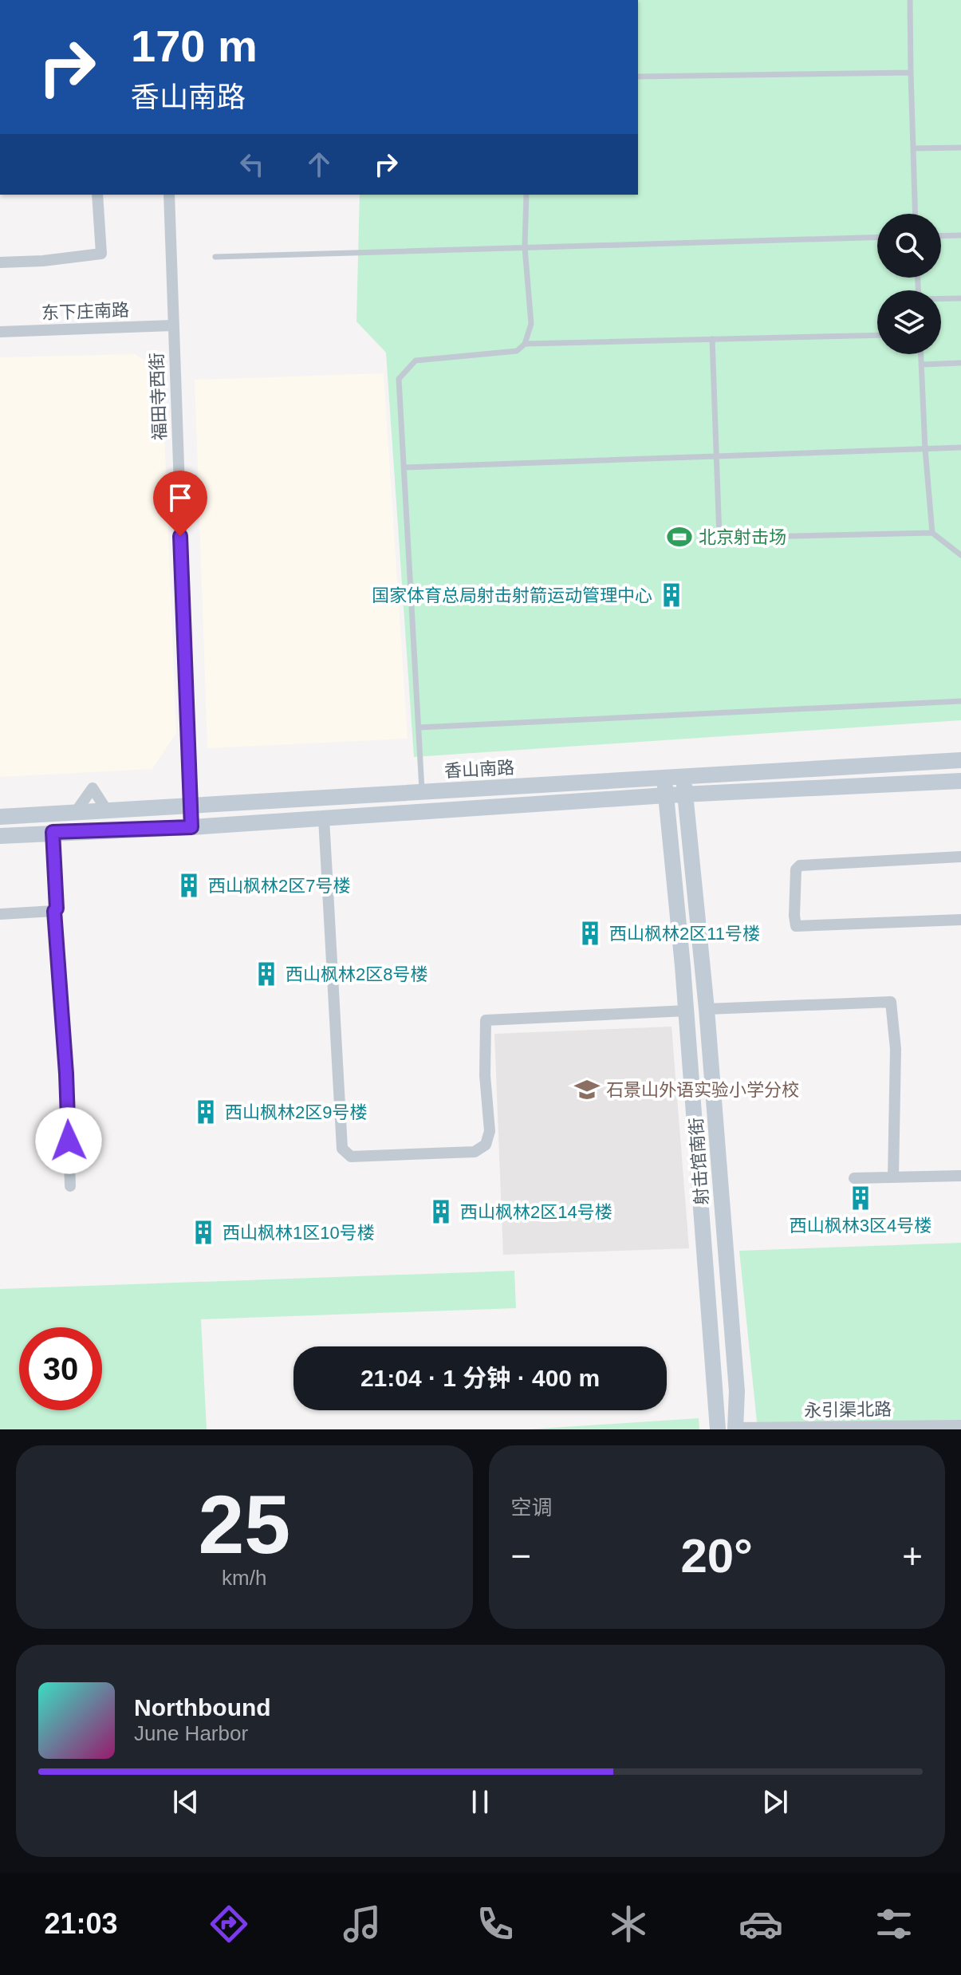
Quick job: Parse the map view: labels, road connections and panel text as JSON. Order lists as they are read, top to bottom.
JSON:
{
  "streets": {
    "main road": ["香山南路", "射击馆南街"],
    "street": ["东下庄南路", "福田寺西街", "永引渠北路"]
  },
  "crossings": [
    ["东下庄南路", "福田寺西街"],
    ["福田寺西街", "香山南路"],
    ["香山南路", "射击馆南街"],
    ["射击馆南街", "永引渠北路"]
  ],
  "places": {
    "sports": ["北京射击场"],
    "building": [
      "国家体育总局射击射箭运动管理中心",
      "西山枫林2区7号楼",
      "西山枫林2区11号楼",
      "西山枫林2区8号楼",
      "西山枫林2区9号楼",
      "西山枫林3区4号楼",
      "西山枫林2区14号楼",
      "西山枫林1区10号楼"
    ],
    "school or university": ["石景山外语实验小学分校"]
  },
  "page": {
    "turn": ["170 m", "香山南路"],
    "limit": "30",
    "trip": "21:04 · 1 分钟 · 400 m",
    "tile": [
      ["25", "km/h"],
      "空调"
    ],
    "heat": ["−", "20°", "+"],
    "song": ["Northbound", "June Harbor"],
    "tabs": "21:03"
  }
}
